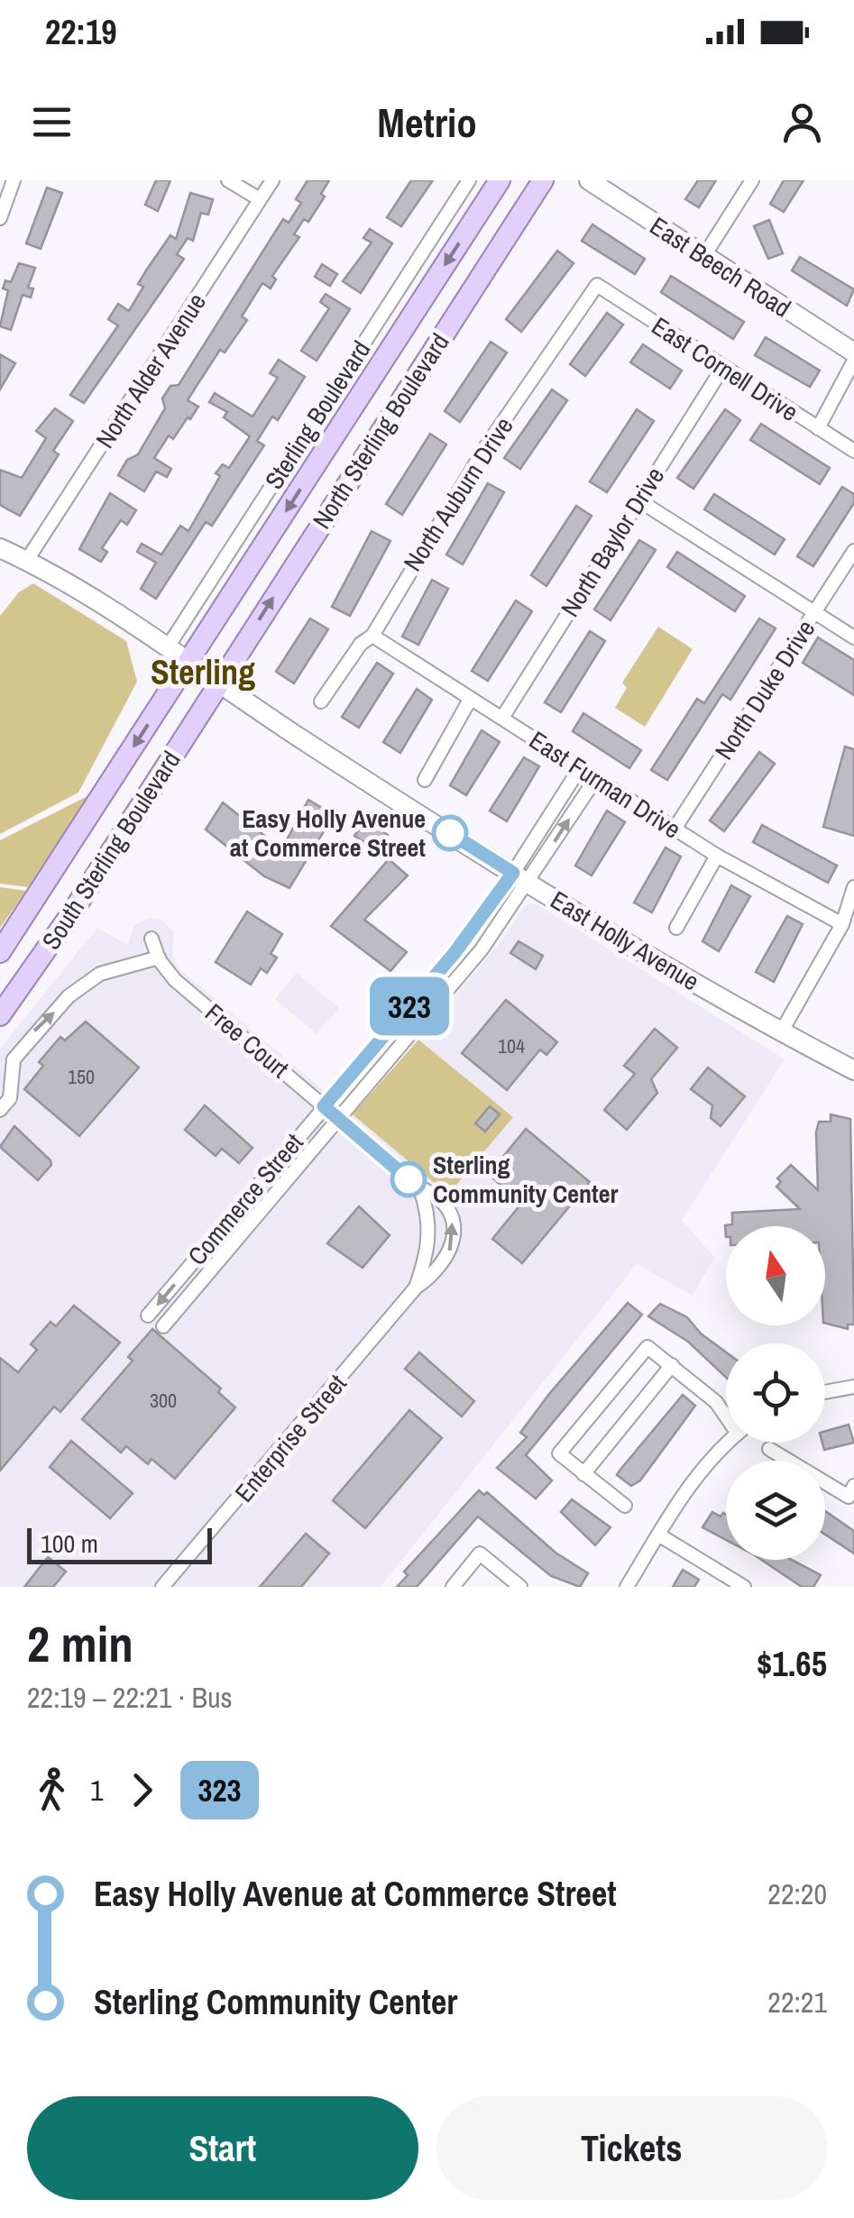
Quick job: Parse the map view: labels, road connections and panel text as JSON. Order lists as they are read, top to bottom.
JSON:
{
  "streets": {
    "main road": ["North Sterling Boulevard", "South Sterling Boulevard"],
    "street": [
      "East Beech Road",
      "East Cornell Drive",
      "North Alder Avenue",
      "Sterling Boulevard",
      "North Auburn Drive",
      "North Baylor Drive",
      "North Duke Drive",
      "East Furman Drive",
      "East Holly Avenue",
      "Free Court",
      "Commerce Street",
      "Enterprise Street"
    ]
  },
  "crossings": [
    ["East Cornell Drive", "North Auburn Drive"],
    ["East Cornell Drive", "North Baylor Drive"],
    ["North Alder Avenue", "East Holly Avenue"],
    ["Sterling Boulevard", "East Holly Avenue"],
    ["North Sterling Boulevard", "South Sterling Boulevard"],
    ["North Sterling Boulevard", "East Holly Avenue"],
    ["North Auburn Drive", "East Furman Drive"],
    ["North Baylor Drive", "East Furman Drive"],
    ["North Duke Drive", "East Furman Drive"],
    ["South Sterling Boulevard", "East Holly Avenue"],
    ["East Holly Avenue", "Commerce Street"],
    ["Free Court", "Commerce Street"],
    ["Free Court", "Enterprise Street"],
    ["Commerce Street", "Enterprise Street"]
  ],
  "districts": ["Sterling"],
  "places": ["Easy Holly Avenue at Commerce Street", "Sterling Community Center"],
  "lines": ["bus line 323"],
  "house_numbers": ["104", "150", "300"],
  "scale_bar": "100 m",
  "north": "top",
  "page": {
    "status": "22:19",
    "header": "Metrio",
    "on_map": "323",
    "scale": "100 m",
    "heading": ["2 min", "22:19 – 22:21 · Bus", "$1.65"],
    "legs": ["1", "323"],
    "list": [
      {
        "name": "Easy Holly Avenue at Commerce Street",
        "value": "22:20"
      },
      {
        "name": "Sterling Community Center",
        "value": "22:21"
      }
    ],
    "buttons": ["Start", "Tickets"]
  }
}
